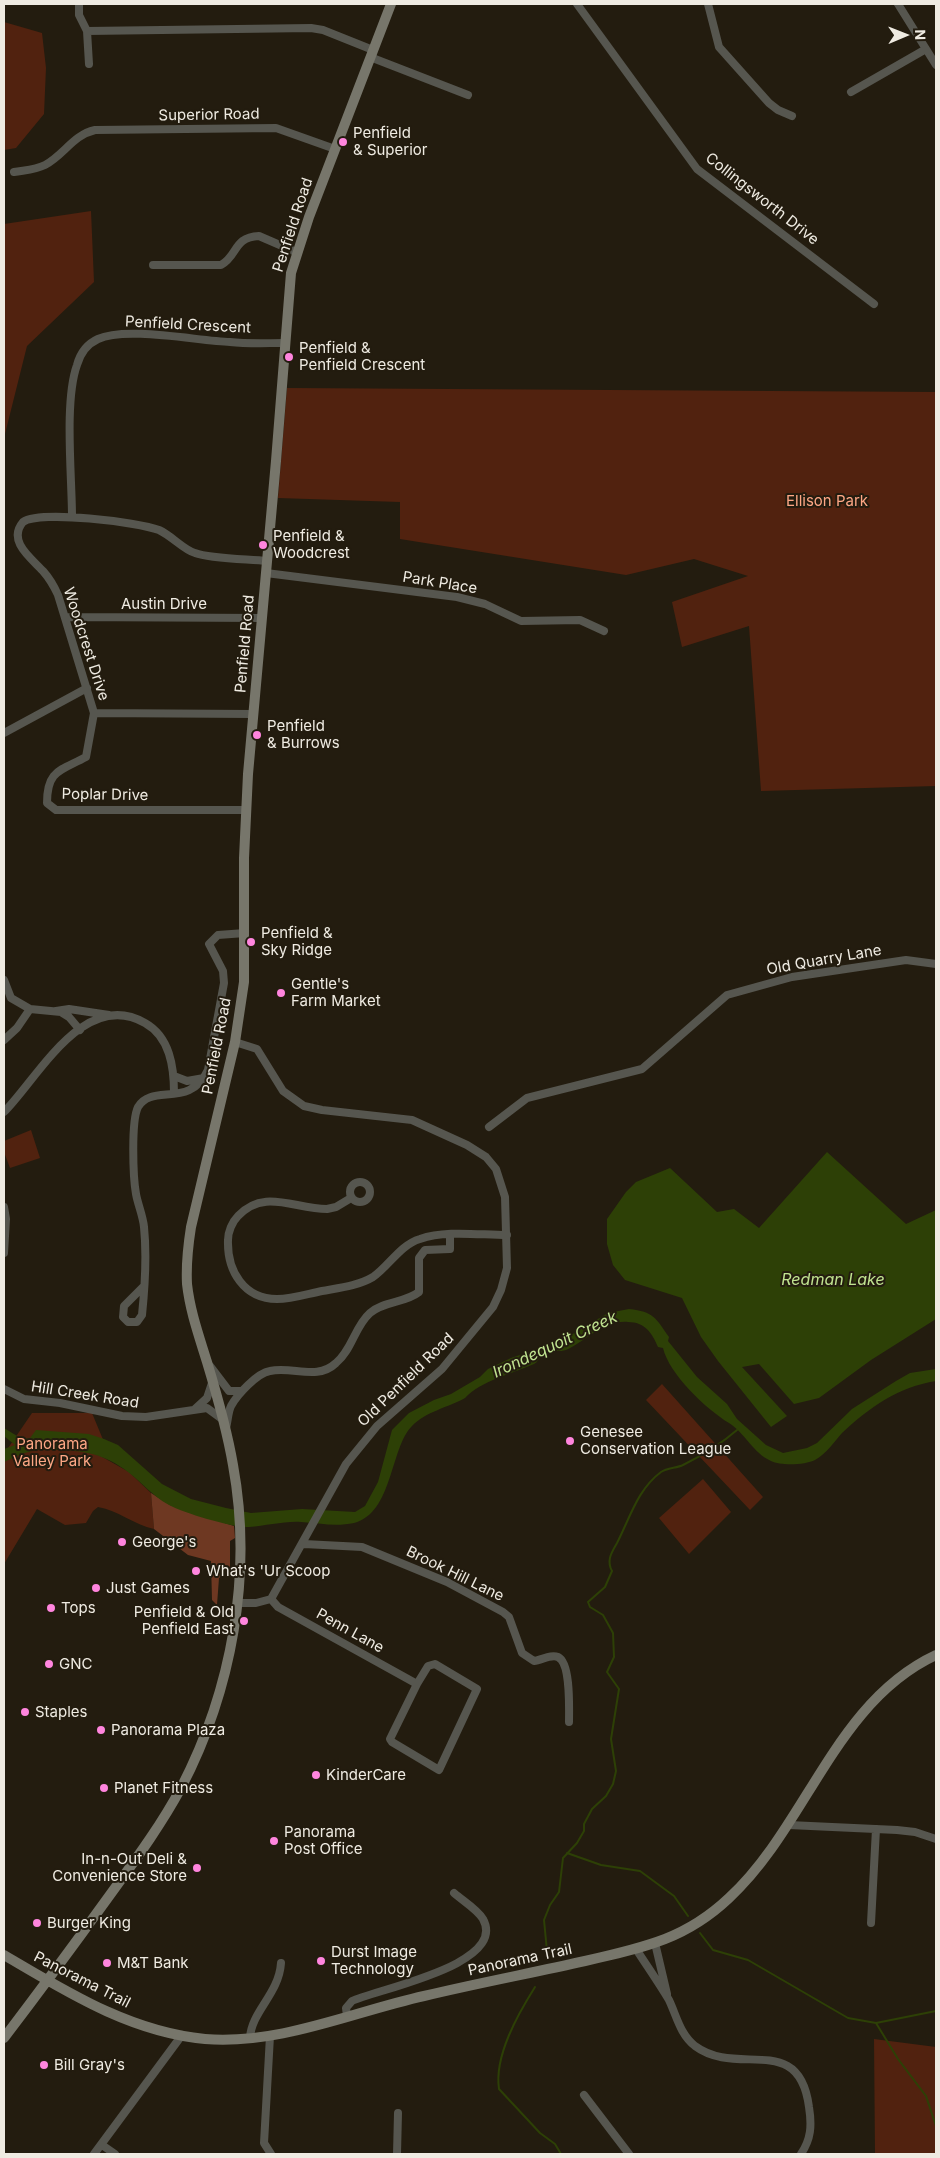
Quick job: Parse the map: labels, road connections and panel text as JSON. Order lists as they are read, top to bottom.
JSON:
{
  "streets": {
    "main road": ["Penfield Road", "Panorama Trail"],
    "street": [
      "Superior Road",
      "Collingsworth Drive",
      "Penfield Crescent",
      "Park Place",
      "Austin Drive",
      "Woodcrest Drive",
      "Poplar Drive",
      "Old Quarry Lane",
      "Old Penfield Road",
      "Hill Creek Road",
      "Brook Hill Lane",
      "Penn Lane"
    ]
  },
  "crossings": [
    ["Superior Road", "Penfield Road"],
    ["Penfield Road", "Penfield Crescent"],
    ["Penfield Road", "Park Place"],
    ["Penfield Road", "Austin Drive"],
    ["Penfield Road", "Woodcrest Drive"],
    ["Penfield Road", "Poplar Drive"],
    ["Penfield Road", "Old Penfield Road"],
    ["Penfield Road", "Hill Creek Road"],
    ["Penfield Road", "Panorama Trail"],
    ["Penfield Crescent", "Woodcrest Drive"],
    ["Austin Drive", "Woodcrest Drive"],
    ["Woodcrest Drive", "Poplar Drive"],
    ["Old Penfield Road", "Brook Hill Lane"],
    ["Old Penfield Road", "Penn Lane"]
  ],
  "water": ["Redman Lake", "Irondequoit Creek"],
  "parks": ["Ellison Park", "Panorama Valley Park"],
  "places": [
    "Penfield & Superior",
    "Penfield & Penfield Crescent",
    "Penfield & Woodcrest",
    "Penfield & Burrows",
    "Penfield & Sky Ridge",
    "Gentle's Farm Market",
    "Genesee Conservation League",
    "George's",
    "What's 'Ur Scoop",
    "Just Games",
    "Tops",
    "Penfield & Old Penfield East",
    "GNC",
    "Staples",
    "Panorama Plaza",
    "KinderCare",
    "Planet Fitness",
    "Panorama Post Office",
    "In-n-Out Deli & Convenience Store",
    "Burger King",
    "Durst Image Technology",
    "M&T Bank",
    "Bill Gray's"
  ],
  "north": "right"
}
